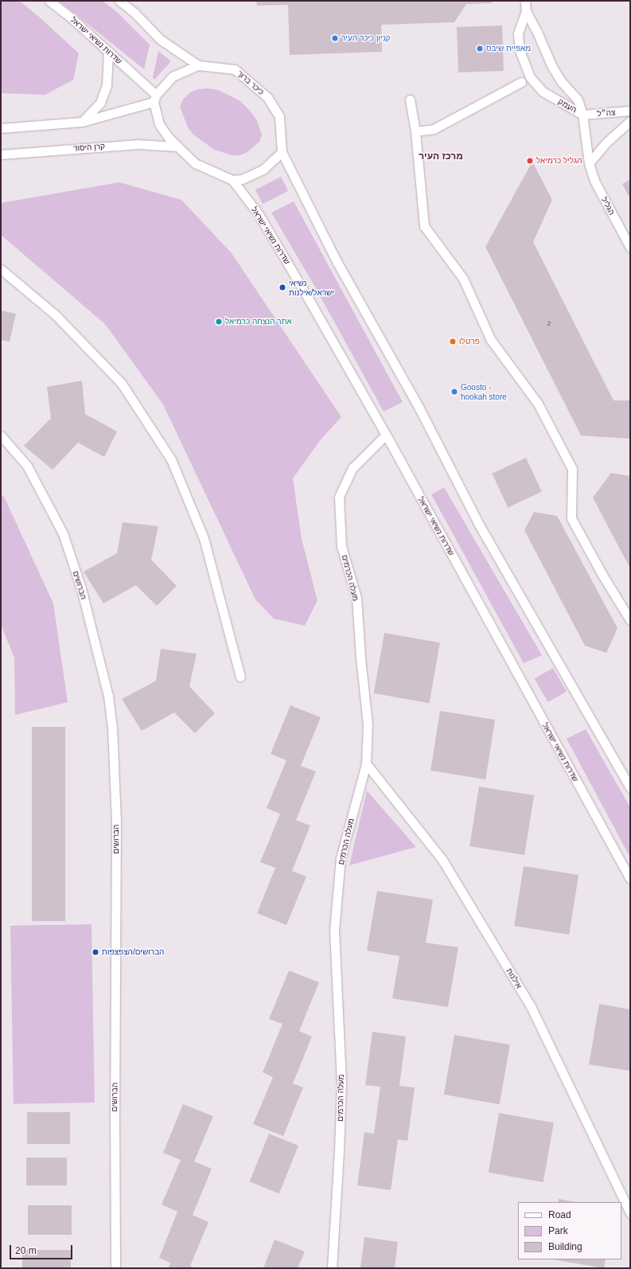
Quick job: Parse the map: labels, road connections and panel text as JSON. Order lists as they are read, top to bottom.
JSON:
{
  "streets": {
    "street": [
      "שדרות נשיאי ישראל",
      "כיכר ברוך",
      "העמק",
      "צה״ל",
      "קרן היסוד",
      "הגליל",
      "מעלה הכרמים",
      "הברושים",
      "אילנות"
    ]
  },
  "crossings": [
    ["שדרות נשיאי ישראל", "כיכר ברוך"],
    ["שדרות נשיאי ישראל", "מעלה הכרמים"],
    ["העמק", "צה״ל"],
    ["העמק", "הגליל"],
    ["צה״ל", "הגליל"],
    ["מעלה הכרמים", "אילנות"]
  ],
  "districts": ["מרכז העיר"],
  "places": [
    "קניון כיכר העיר",
    "מאפיית שיבס",
    "הגליל כרמיאל",
    "נשיאי ישראל/אילנות",
    "אתר הנצחה כרמיאל",
    "פרטלו",
    "Goosto - hookah store",
    "הברושים/הצפצפות"
  ],
  "house_numbers": ["2"],
  "legend": ["Road", "Park", "Building"],
  "scale_bar": "20 m"
}
